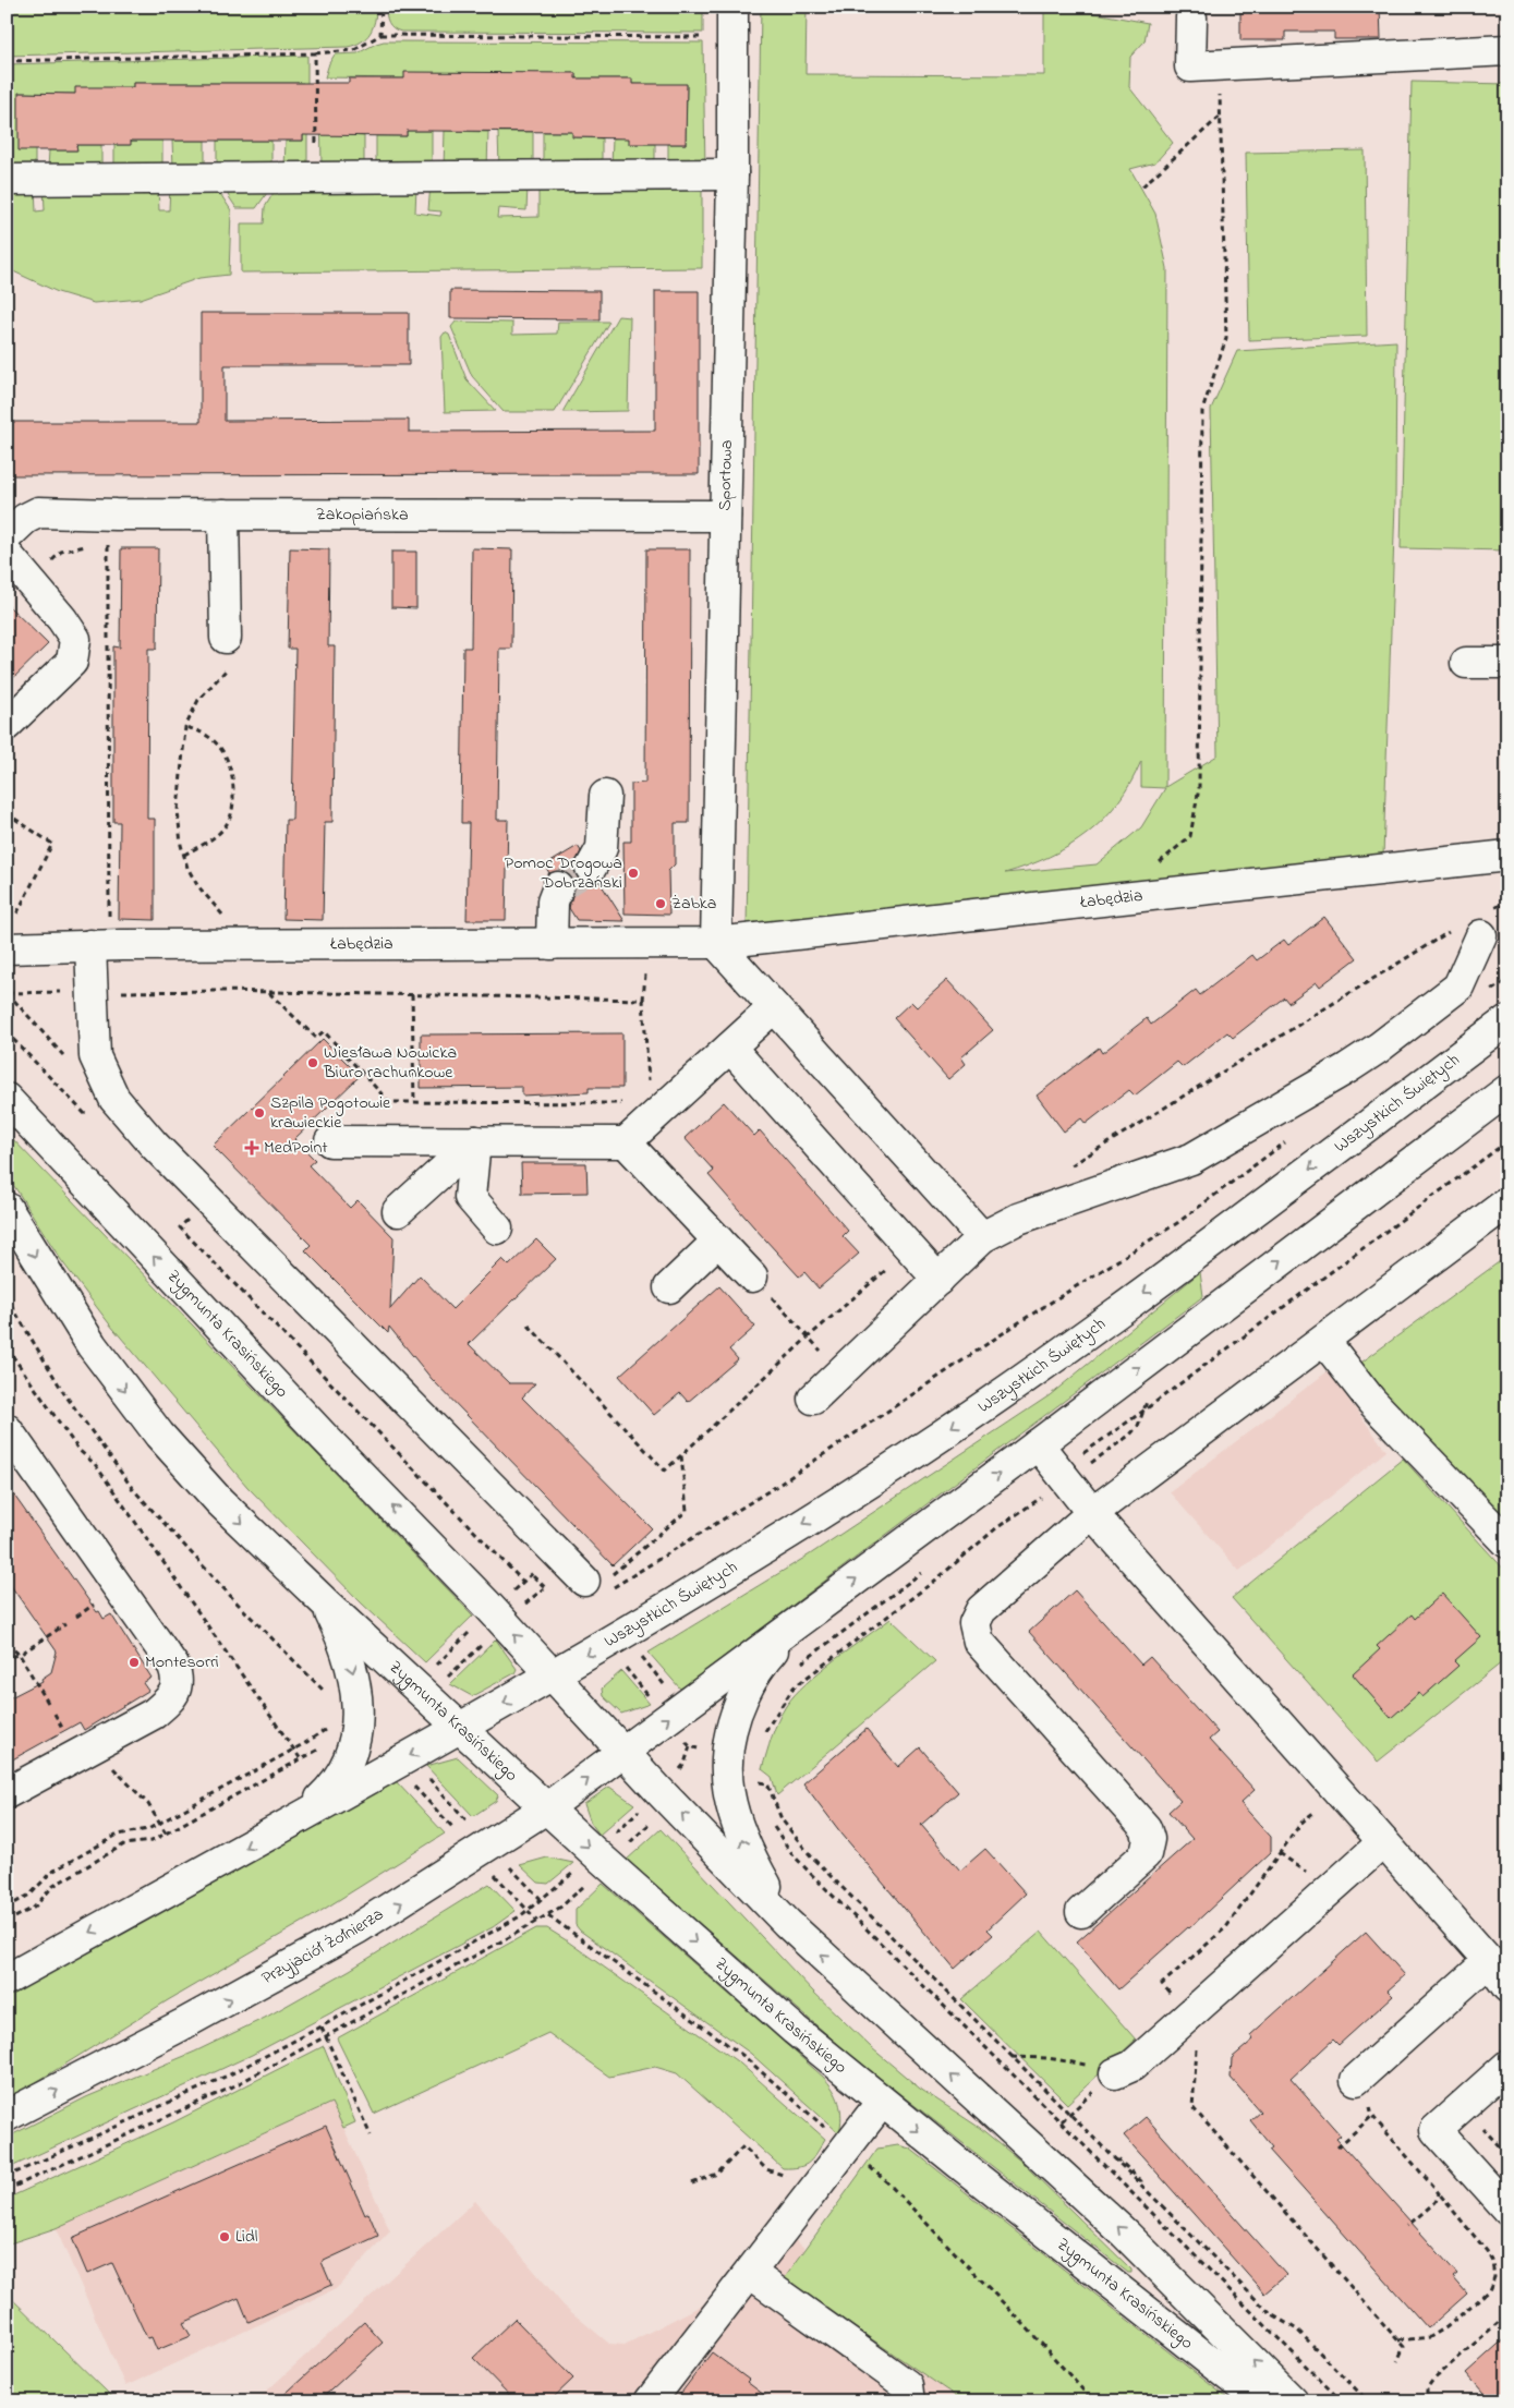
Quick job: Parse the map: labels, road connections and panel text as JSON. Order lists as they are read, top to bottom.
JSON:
{
  "streets": {
    "street": [
      "Sportowa",
      "Zakopiańska",
      "Łabędzia",
      "Wszystkich Świętych",
      "Zygmunta Krasińskiego",
      "Przyjaciół Żołnierza"
    ]
  },
  "crossings": [
    ["Sportowa", "Zakopiańska"],
    ["Sportowa", "Łabędzia"],
    ["Wszystkich Świętych", "Zygmunta Krasińskiego"],
    ["Zygmunta Krasińskiego", "Przyjaciół Żołnierza"]
  ],
  "places": {
    "other": [
      "Pomoc Drogowa Dobrzański",
      "Żabka",
      "Wiesława Nowicka Biuro rachunkowe",
      "Szpila Pogotowie krawieckie",
      "Montesorri",
      "Lidl"
    ],
    "health": ["MedPoint"]
  }
}
